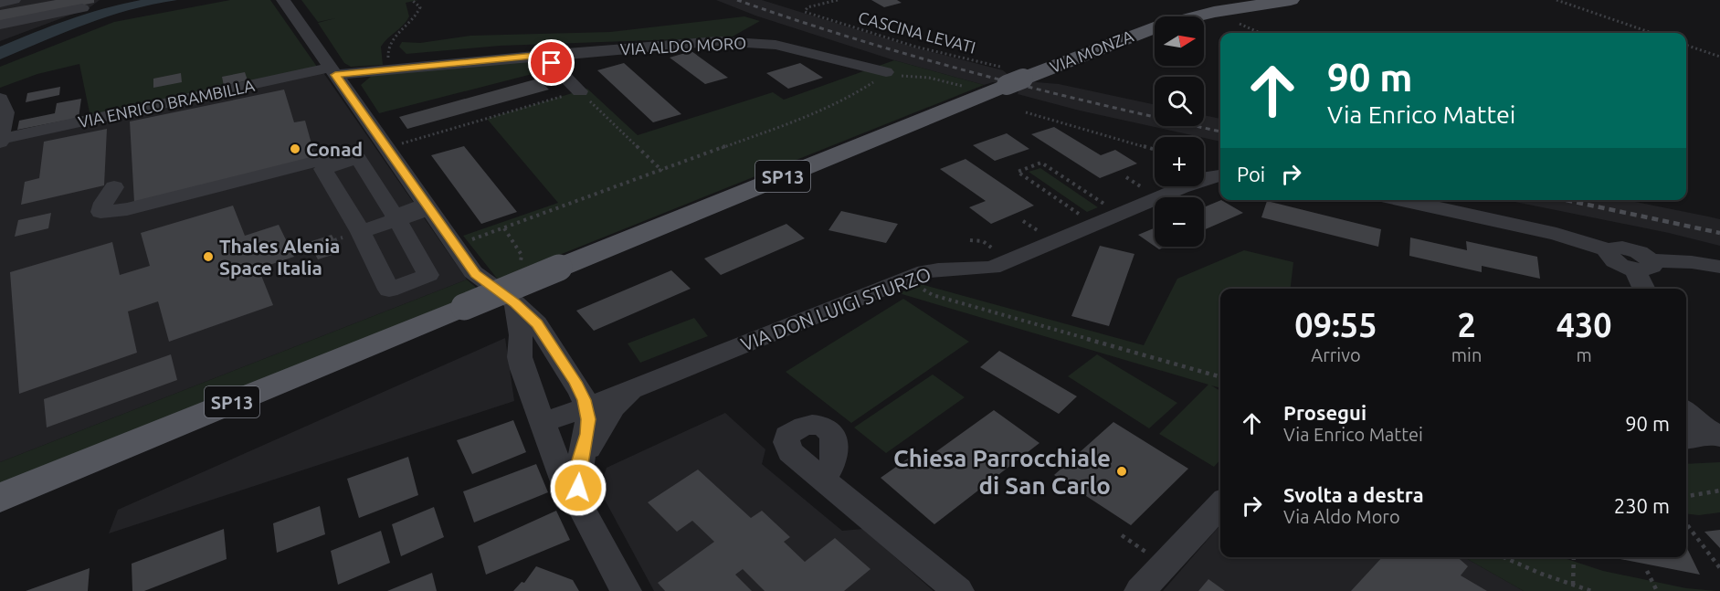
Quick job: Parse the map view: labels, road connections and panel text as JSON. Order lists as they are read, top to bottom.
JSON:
{
  "streets": {
    "main road": ["VIA MONZA", "SP13"],
    "street": ["VIA ALDO MORO", "VIA ENRICO BRAMBILLA", "VIA DON LUIGI STURZO"],
    "path": ["CASCINA LEVATI"]
  },
  "crossings": [
    ["CASCINA LEVATI", "VIA MONZA"],
    ["CASCINA LEVATI", "SP13"],
    ["VIA ALDO MORO", "VIA ENRICO BRAMBILLA"],
    ["VIA MONZA", "SP13"]
  ],
  "places": ["Conad", "Thales Alenia Space Italia", "Chiesa Parrocchiale di San Carlo"],
  "north": "right",
  "page": {
    "map_buttons": ["+", "−"],
    "turn": ["90 m", "Via Enrico Mattei"],
    "then": "Poi",
    "eta": [
      "09:55",
      "Arrivo",
      "2",
      "min",
      "430",
      "m"
    ],
    "list": [
      {
        "name": "Prosegui",
        "note": "Via Enrico Mattei",
        "value": "90 m"
      },
      {
        "name": "Svolta a destra",
        "note": "Via Aldo Moro",
        "value": "230 m"
      }
    ]
  }
}
